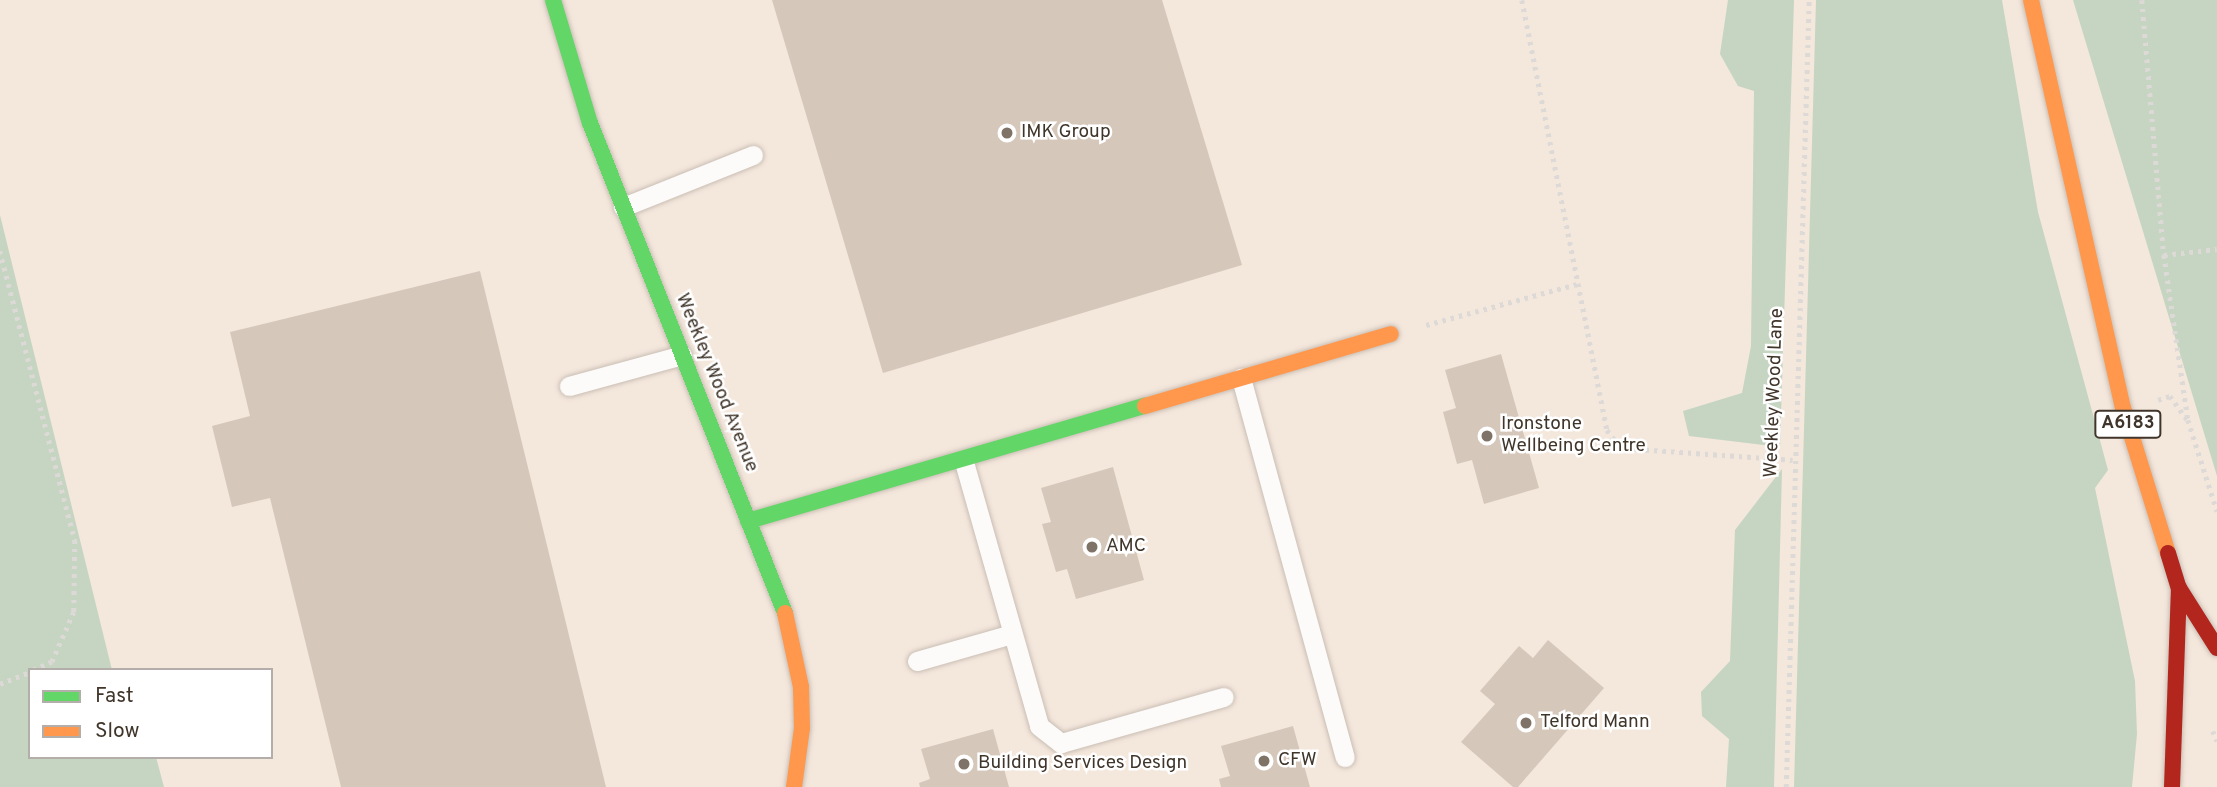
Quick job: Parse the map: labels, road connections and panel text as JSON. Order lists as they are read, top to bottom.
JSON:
{
  "streets": {
    "street": ["Weekley Wood Avenue", "A6183"],
    "path": ["Weekley Wood Lane"]
  },
  "places": [
    "IMK Group",
    "Ironstone Wellbeing Centre",
    "AMC",
    "Telford Mann",
    "CFW",
    "Building Services Design"
  ],
  "legend": ["Fast", "Slow"]
}
